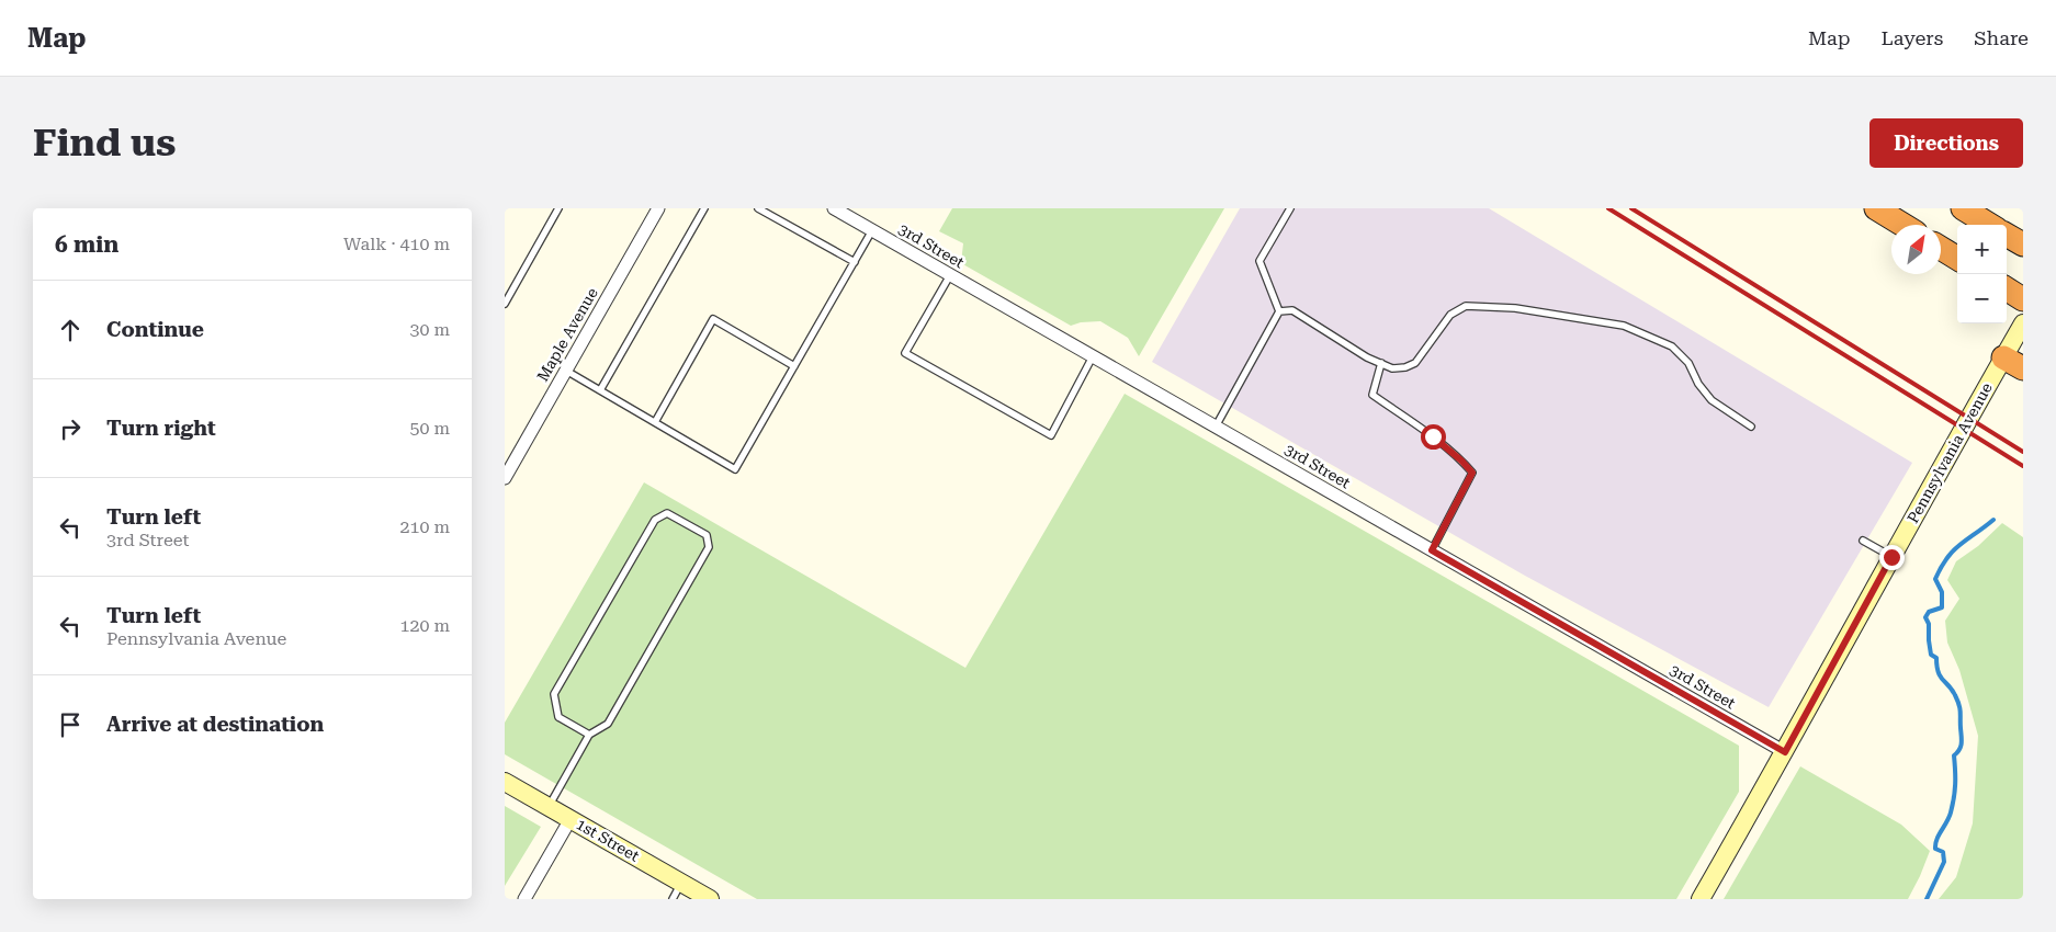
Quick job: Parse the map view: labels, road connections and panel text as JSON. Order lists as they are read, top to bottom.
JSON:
{
  "streets": {
    "street": [
      "3rd Street",
      "Maple Avenue",
      "Pennsylvania Avenue",
      "1st Street"
    ]
  },
  "crossings": [
    ["3rd Street", "Pennsylvania Avenue"]
  ],
  "north": "top right",
  "page": {
    "header": "Map",
    "nav": ["Map", "Layers", "Share"],
    "buttons": "Directions",
    "title": "Find us",
    "heading": ["6 min", "Walk · 410 m"],
    "map_buttons": ["+", "−"],
    "list": [
      ["Continue", "30 m"],
      ["Turn right", "50 m"],
      ["Turn left", "3rd Street", "210 m"],
      ["Turn left", "Pennsylvania Avenue", "120 m"],
      "Arrive at destination"
    ]
  }
}
